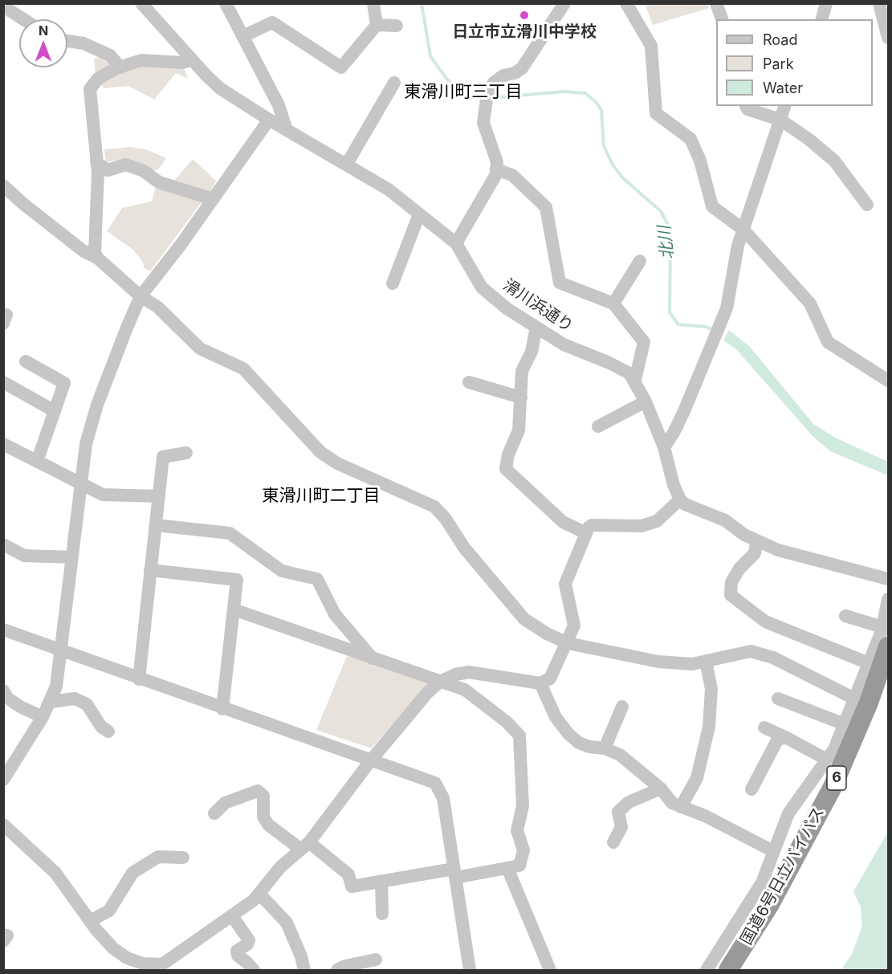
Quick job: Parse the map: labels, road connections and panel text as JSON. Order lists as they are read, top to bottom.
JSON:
{
  "streets": {
    "highway": ["6", "国道6号日立バイパス"],
    "street": ["滑川浜通り"]
  },
  "districts": ["東滑川町三丁目", "東滑川町二丁目"],
  "water": ["北川"],
  "places": ["日立市立滑川中学校"],
  "legend": ["Road", "Park", "Water"],
  "north": "top"
}
